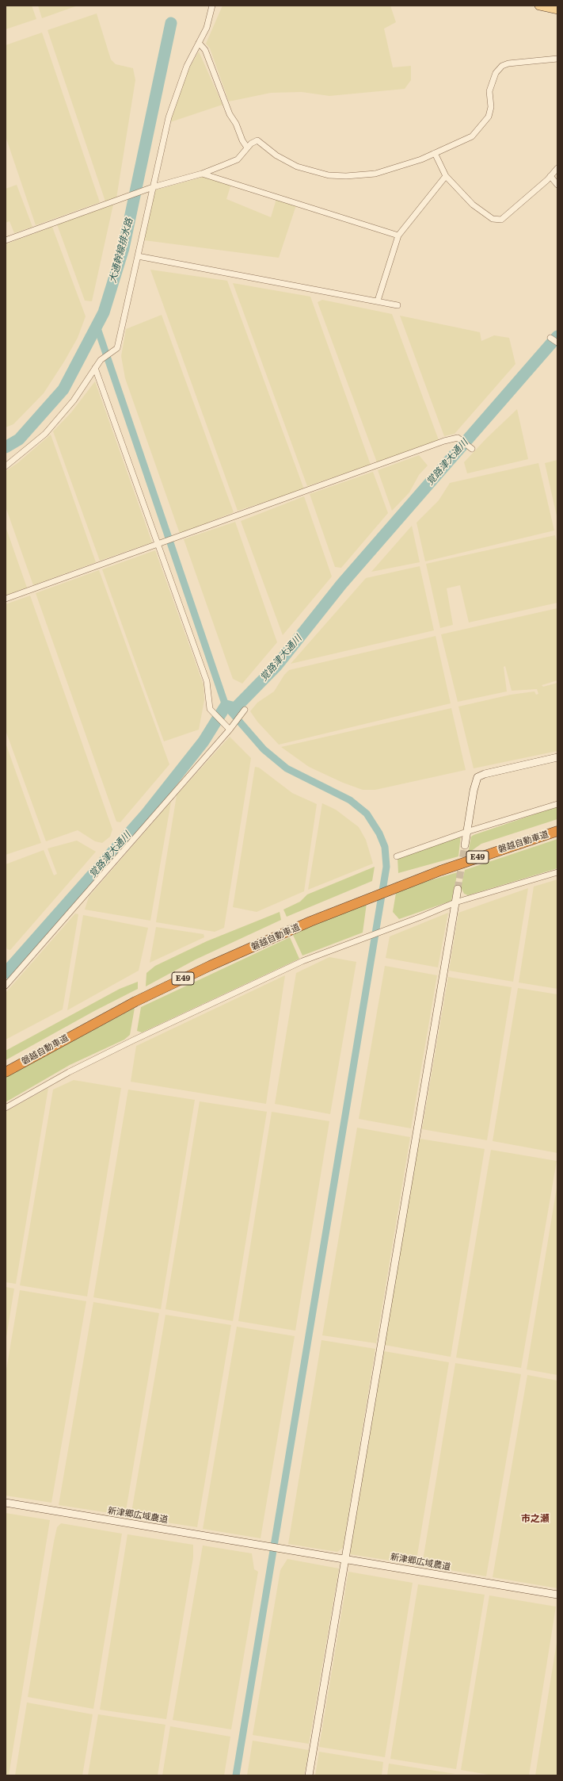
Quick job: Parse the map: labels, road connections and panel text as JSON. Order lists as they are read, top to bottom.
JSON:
{
  "streets": {
    "highway": ["磐越自動車道", "E49"],
    "street": ["新津郷広域農道"]
  },
  "districts": ["市之瀬"],
  "water": ["大通幹線排水路", "覚路津大通川"]
}
